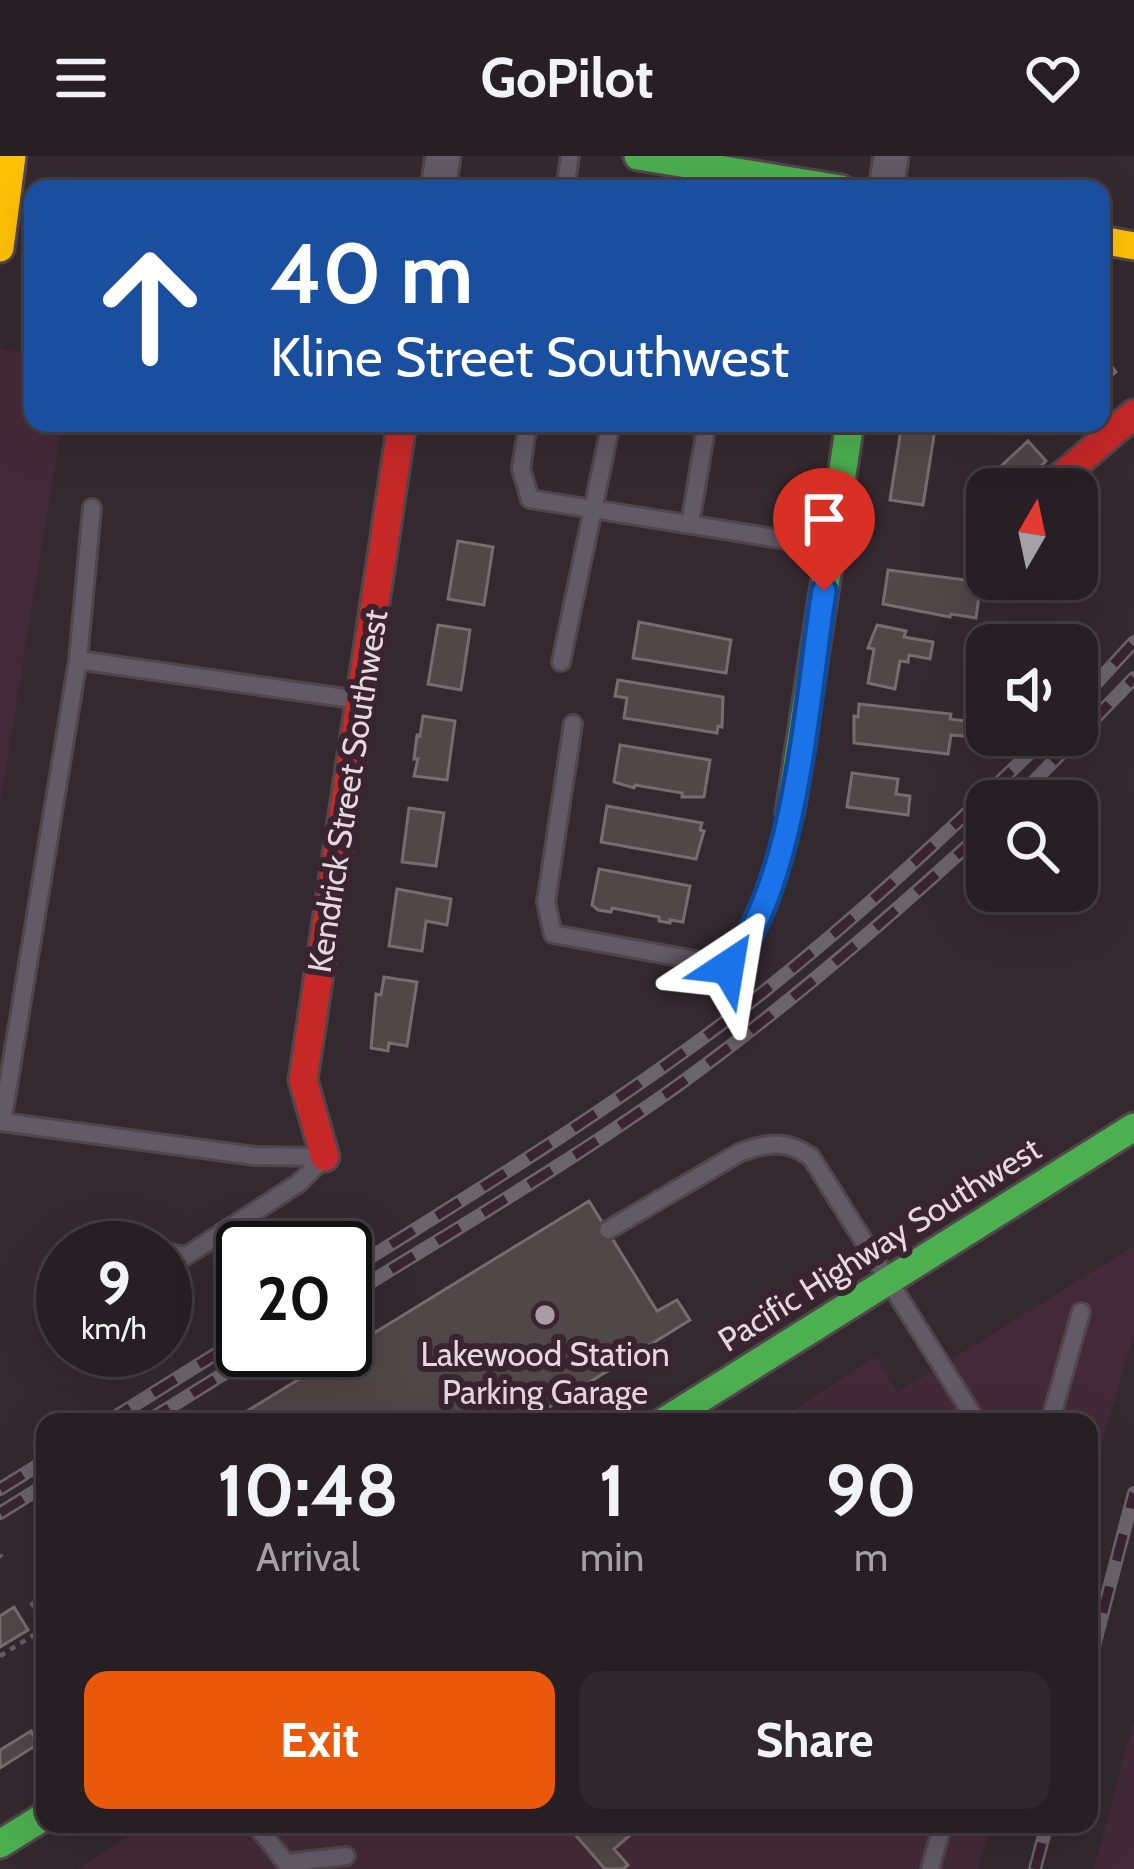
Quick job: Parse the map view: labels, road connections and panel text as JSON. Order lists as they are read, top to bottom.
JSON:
{
  "streets": {
    "street": ["Kendrick Street Southwest", "Pacific Highway Southwest"]
  },
  "places": ["Lakewood Station Parking Garage"],
  "north": "top",
  "page": {
    "header": "GoPilot",
    "turn": ["40 m", "Kline Street Southwest"],
    "speed": "9 km/h",
    "limit": "20",
    "eta": [
      "10:48",
      "Arrival",
      "1",
      "min",
      "90",
      "m"
    ],
    "buttons": ["Exit", "Share"]
  }
}
